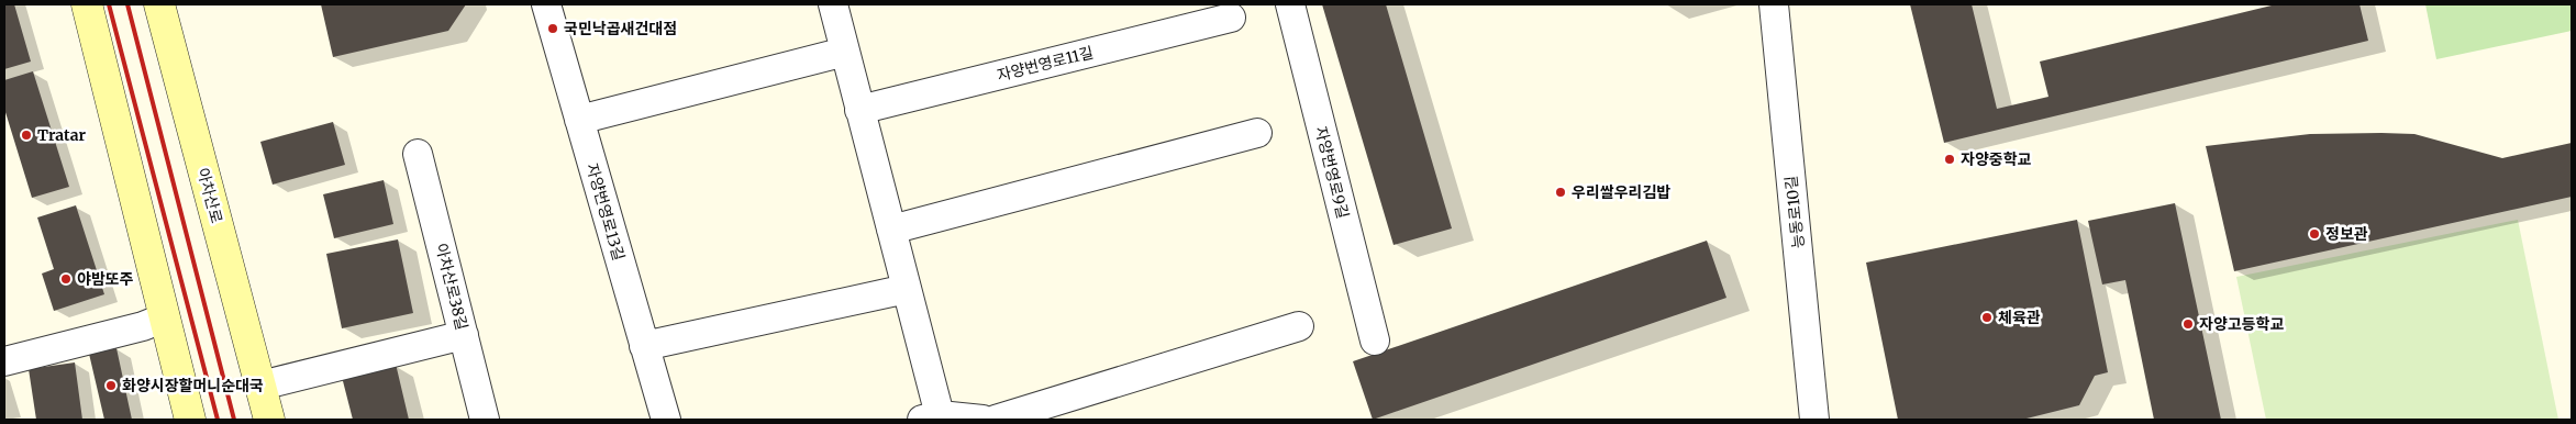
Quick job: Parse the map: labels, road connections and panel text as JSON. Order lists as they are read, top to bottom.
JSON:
{
  "streets": {
    "main road": ["아차산로"],
    "street": [
      "자양번영로11길",
      "자양번영로9길",
      "자양번영로13길",
      "능동로10길",
      "아차산로38길"
    ]
  },
  "places": [
    "국민낙곱새건대점",
    "Tratar",
    "자양중학교",
    "우리쌀우리김밥",
    "정보관",
    "야밤또주",
    "체육관",
    "자양고등학교",
    "화양시장할머니순대국"
  ]
}
